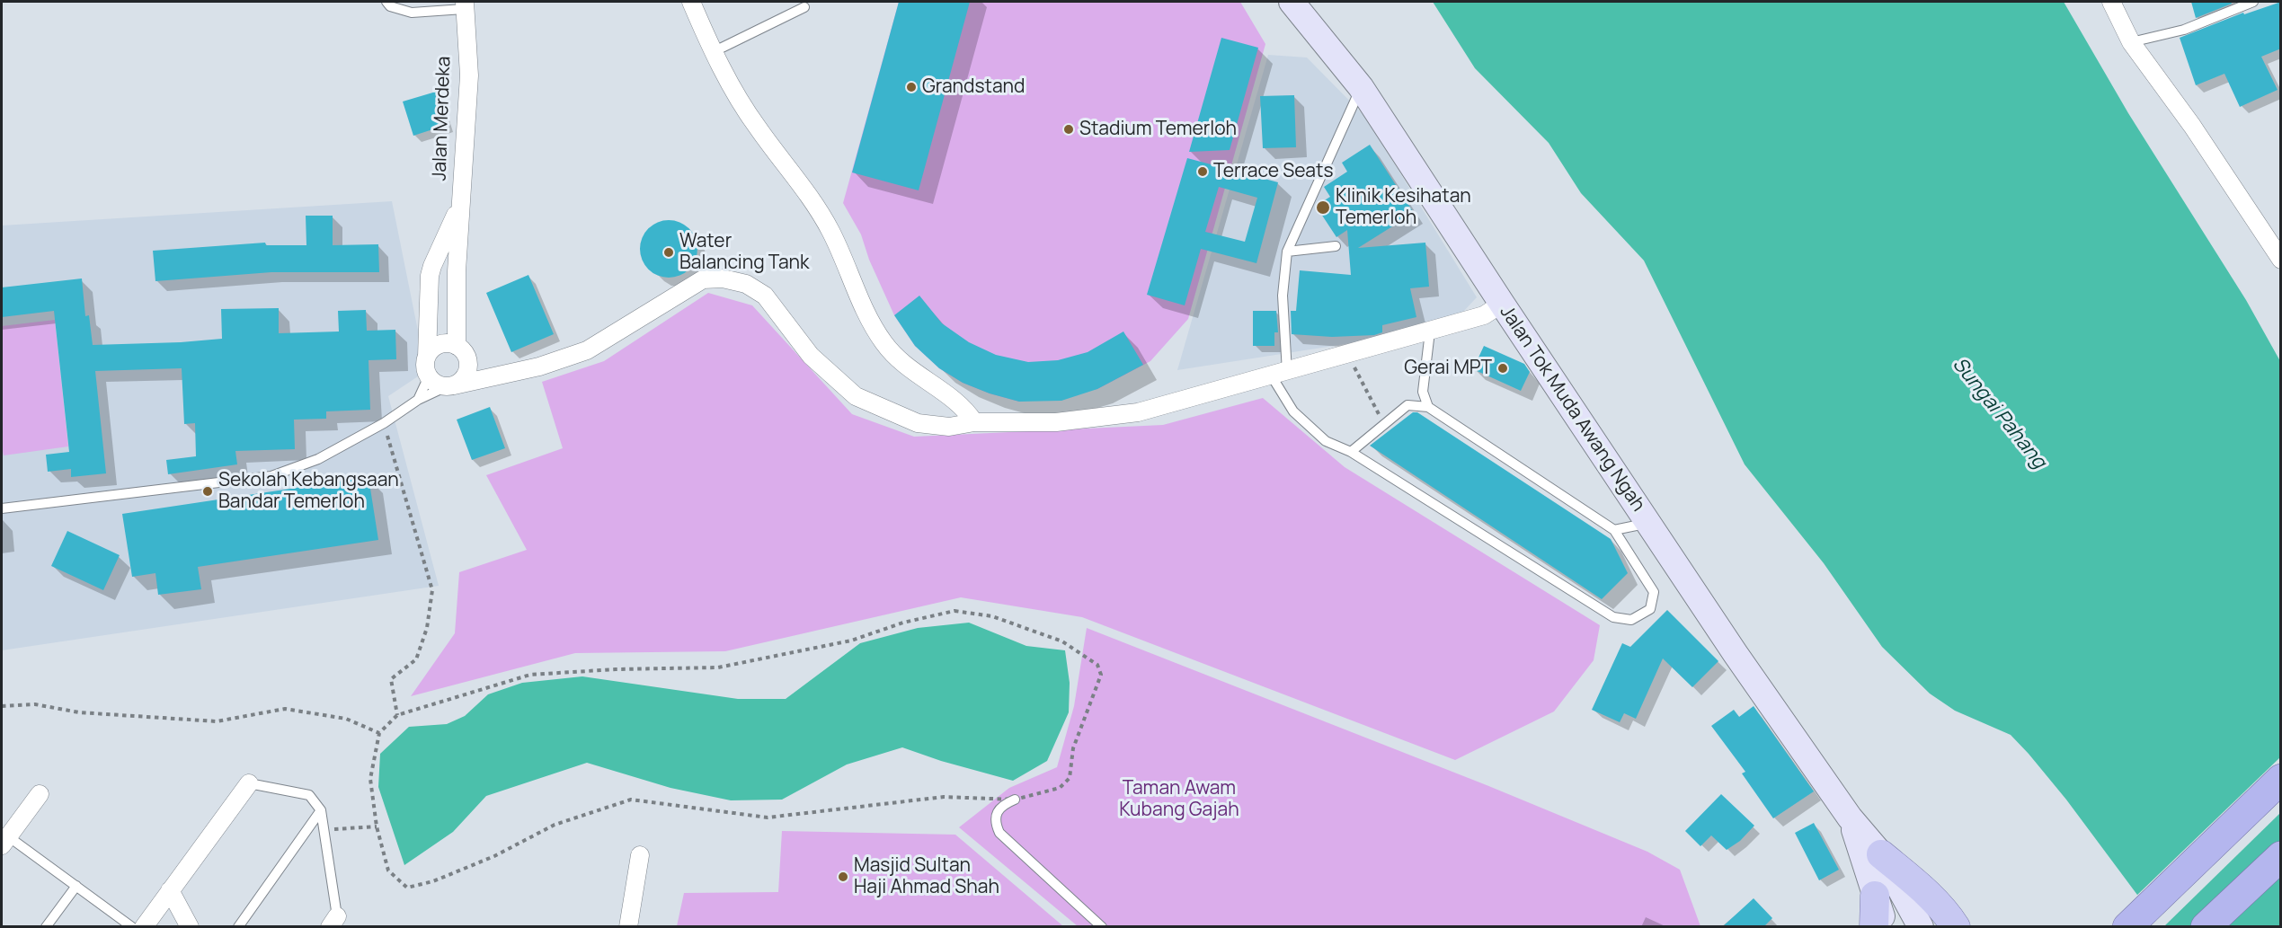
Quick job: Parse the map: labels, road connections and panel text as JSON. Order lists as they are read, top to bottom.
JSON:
{
  "streets": {
    "main road": ["Jalan Tok Muda Awang Ngah"],
    "street": ["Jalan Merdeka"]
  },
  "water": ["Sungai Pahang"],
  "parks": ["Taman Awam Kubang Gajah"],
  "places": [
    "Grandstand",
    "Stadium Temerloh",
    "Terrace Seats",
    "Klinik Kesihatan Temerloh",
    "Water Balancing Tank",
    "Gerai MPT",
    "Sekolah Kebangsaan Bandar Temerloh",
    "Masjid Sultan Haji Ahmad Shah"
  ]
}
